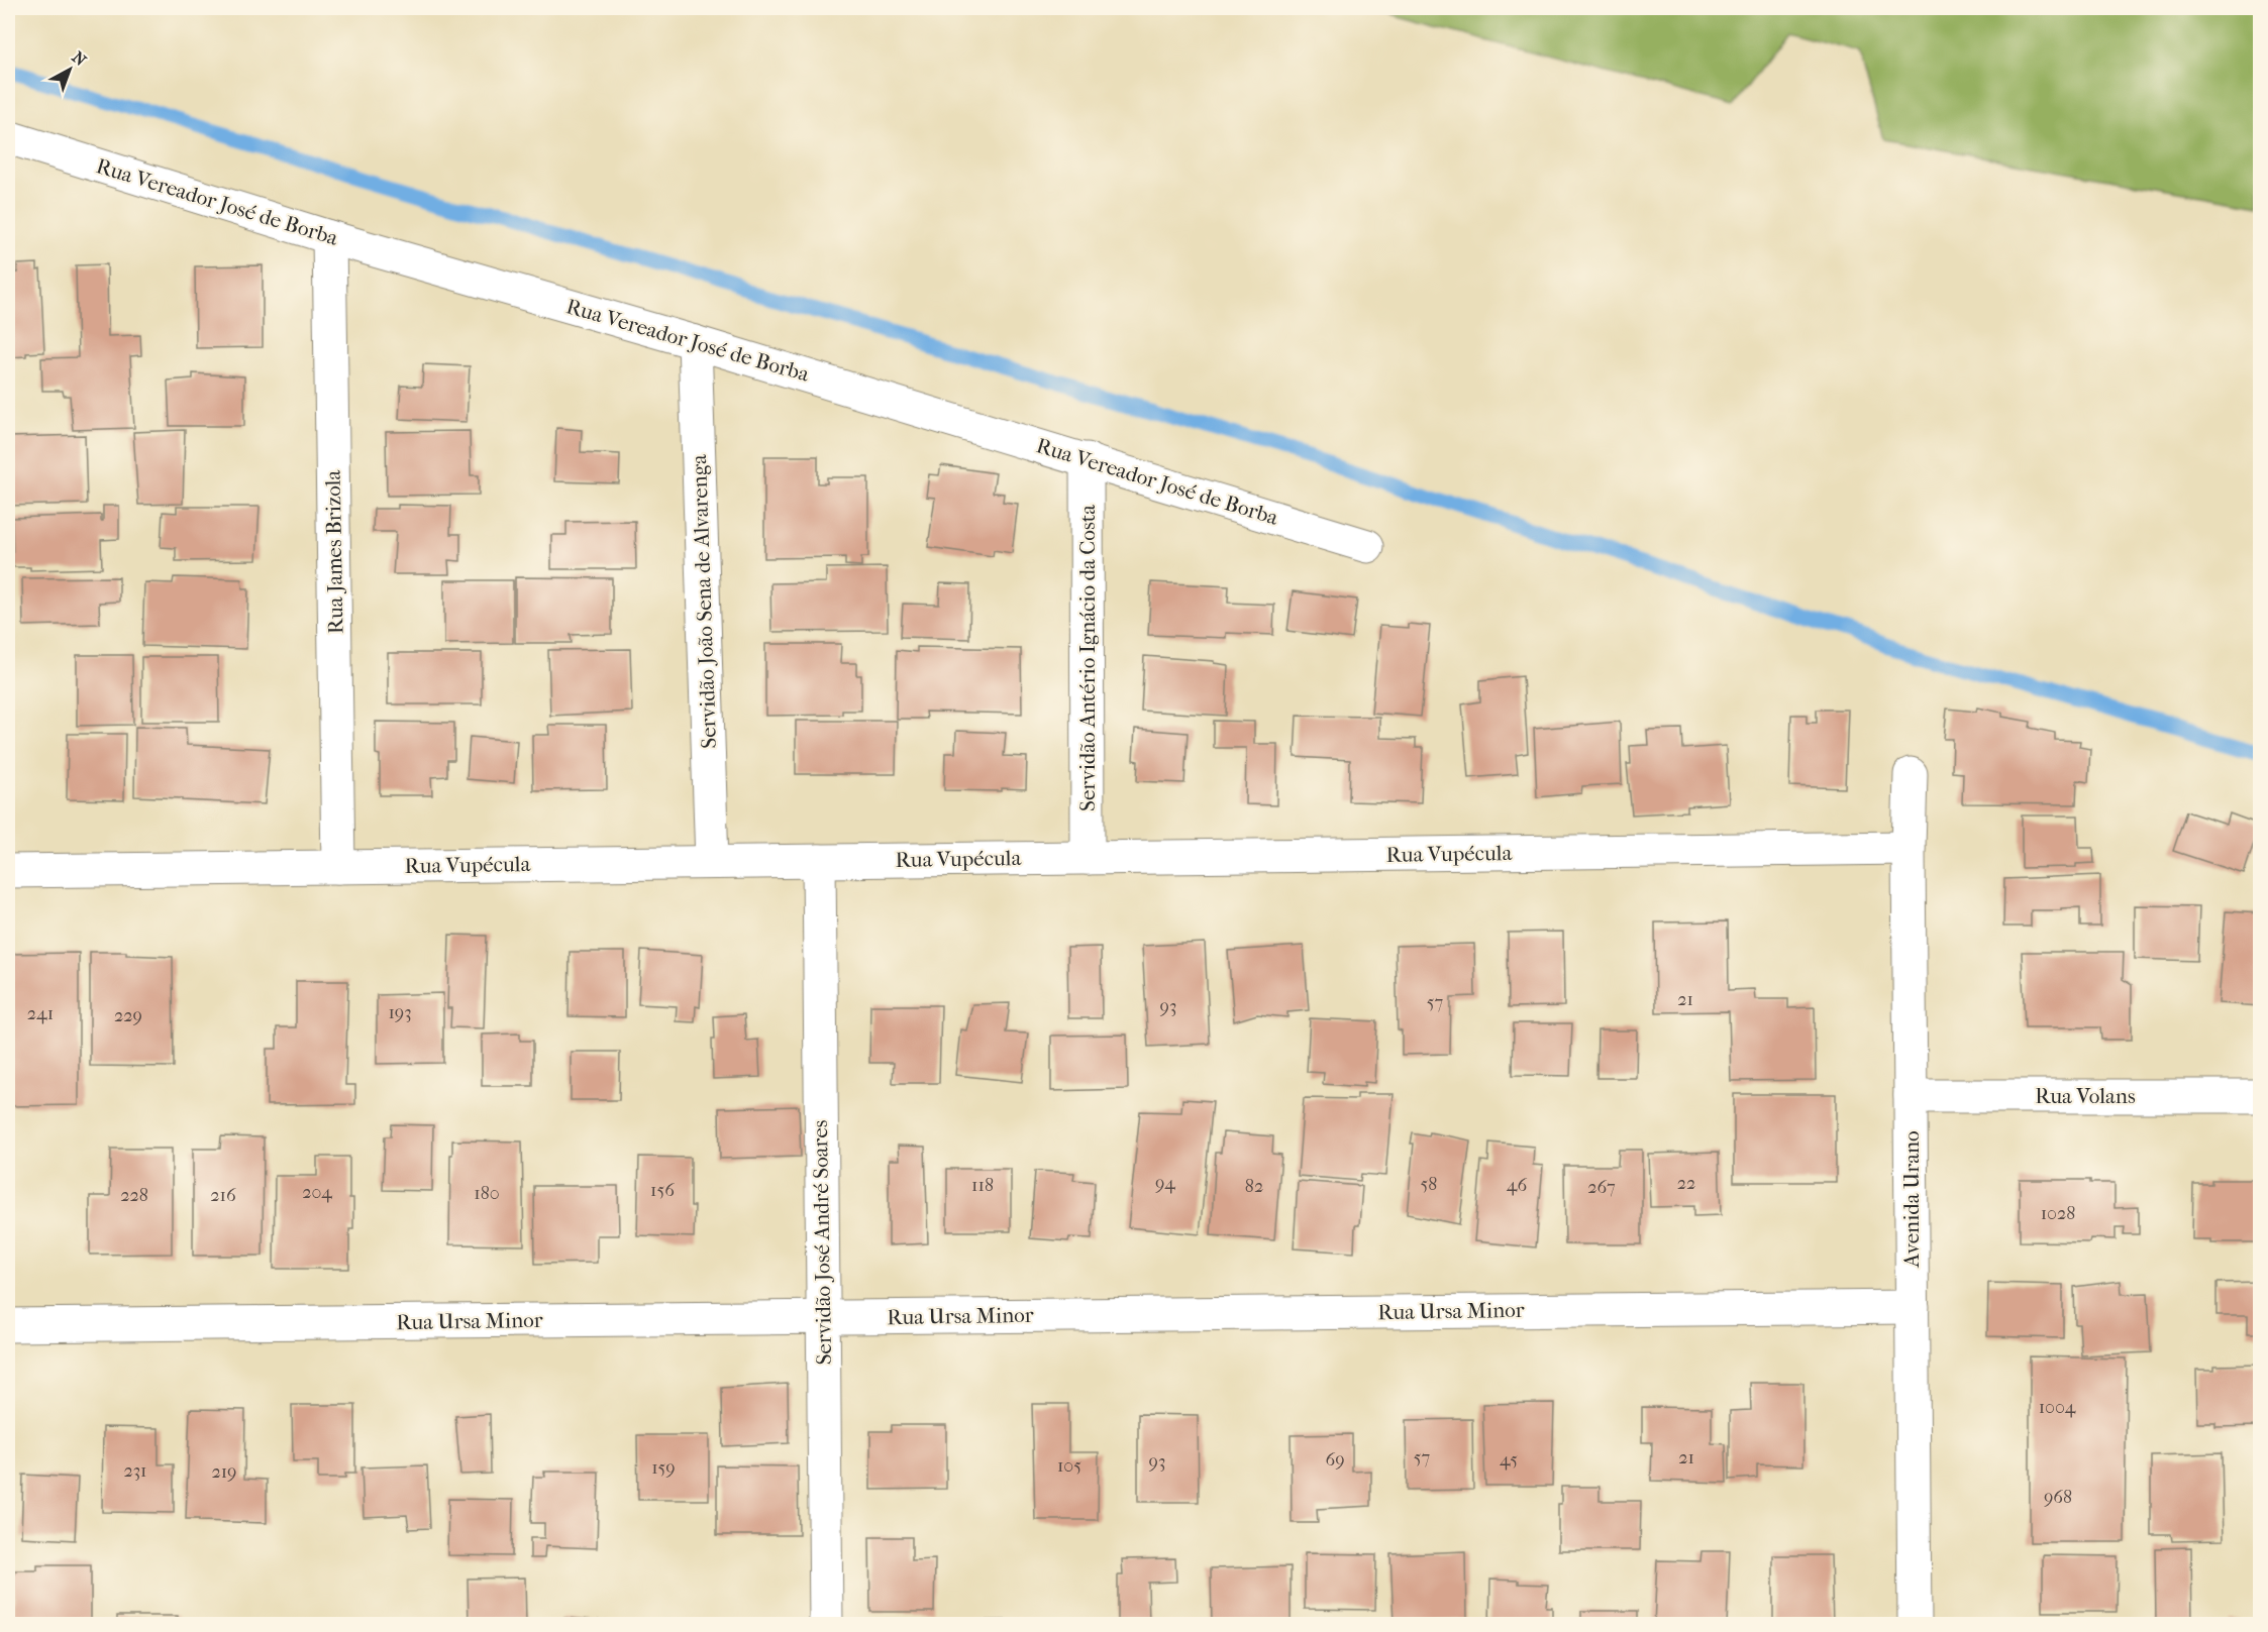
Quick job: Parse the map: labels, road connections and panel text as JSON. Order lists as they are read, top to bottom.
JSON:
{
  "streets": {
    "street": [
      "Rua Vereador José de Borba",
      "Rua James Brizola",
      "Servidão João Sena de Alvarenga",
      "Servidão Antério Ignácio da Costa",
      "Rua Vupécula",
      "Rua Volans",
      "Avenida Urano",
      "Servidão José André Soares",
      "Rua Ursa Minor"
    ]
  },
  "crossings": [
    ["Rua Vereador José de Borba", "Rua James Brizola"],
    ["Rua Vereador José de Borba", "Servidão João Sena de Alvarenga"],
    ["Rua Vereador José de Borba", "Servidão Antério Ignácio da Costa"],
    ["Rua James Brizola", "Rua Vupécula"],
    ["Servidão João Sena de Alvarenga", "Rua Vupécula"],
    ["Servidão Antério Ignácio da Costa", "Rua Vupécula"],
    ["Rua Vupécula", "Avenida Urano"],
    ["Rua Vupécula", "Servidão José André Soares"],
    ["Rua Volans", "Avenida Urano"],
    ["Avenida Urano", "Rua Ursa Minor"],
    ["Servidão José André Soares", "Rua Ursa Minor"]
  ],
  "house_numbers": [
    "21",
    "57",
    "93",
    "193",
    "241",
    "229",
    "94",
    "22",
    "58",
    "118",
    "46",
    "82",
    "267",
    "156",
    "204",
    "180",
    "228",
    "216",
    "1028",
    "1004",
    "57",
    "21",
    "69",
    "45",
    "93",
    "105",
    "159",
    "231",
    "219",
    "968"
  ],
  "north": "top right"
}
